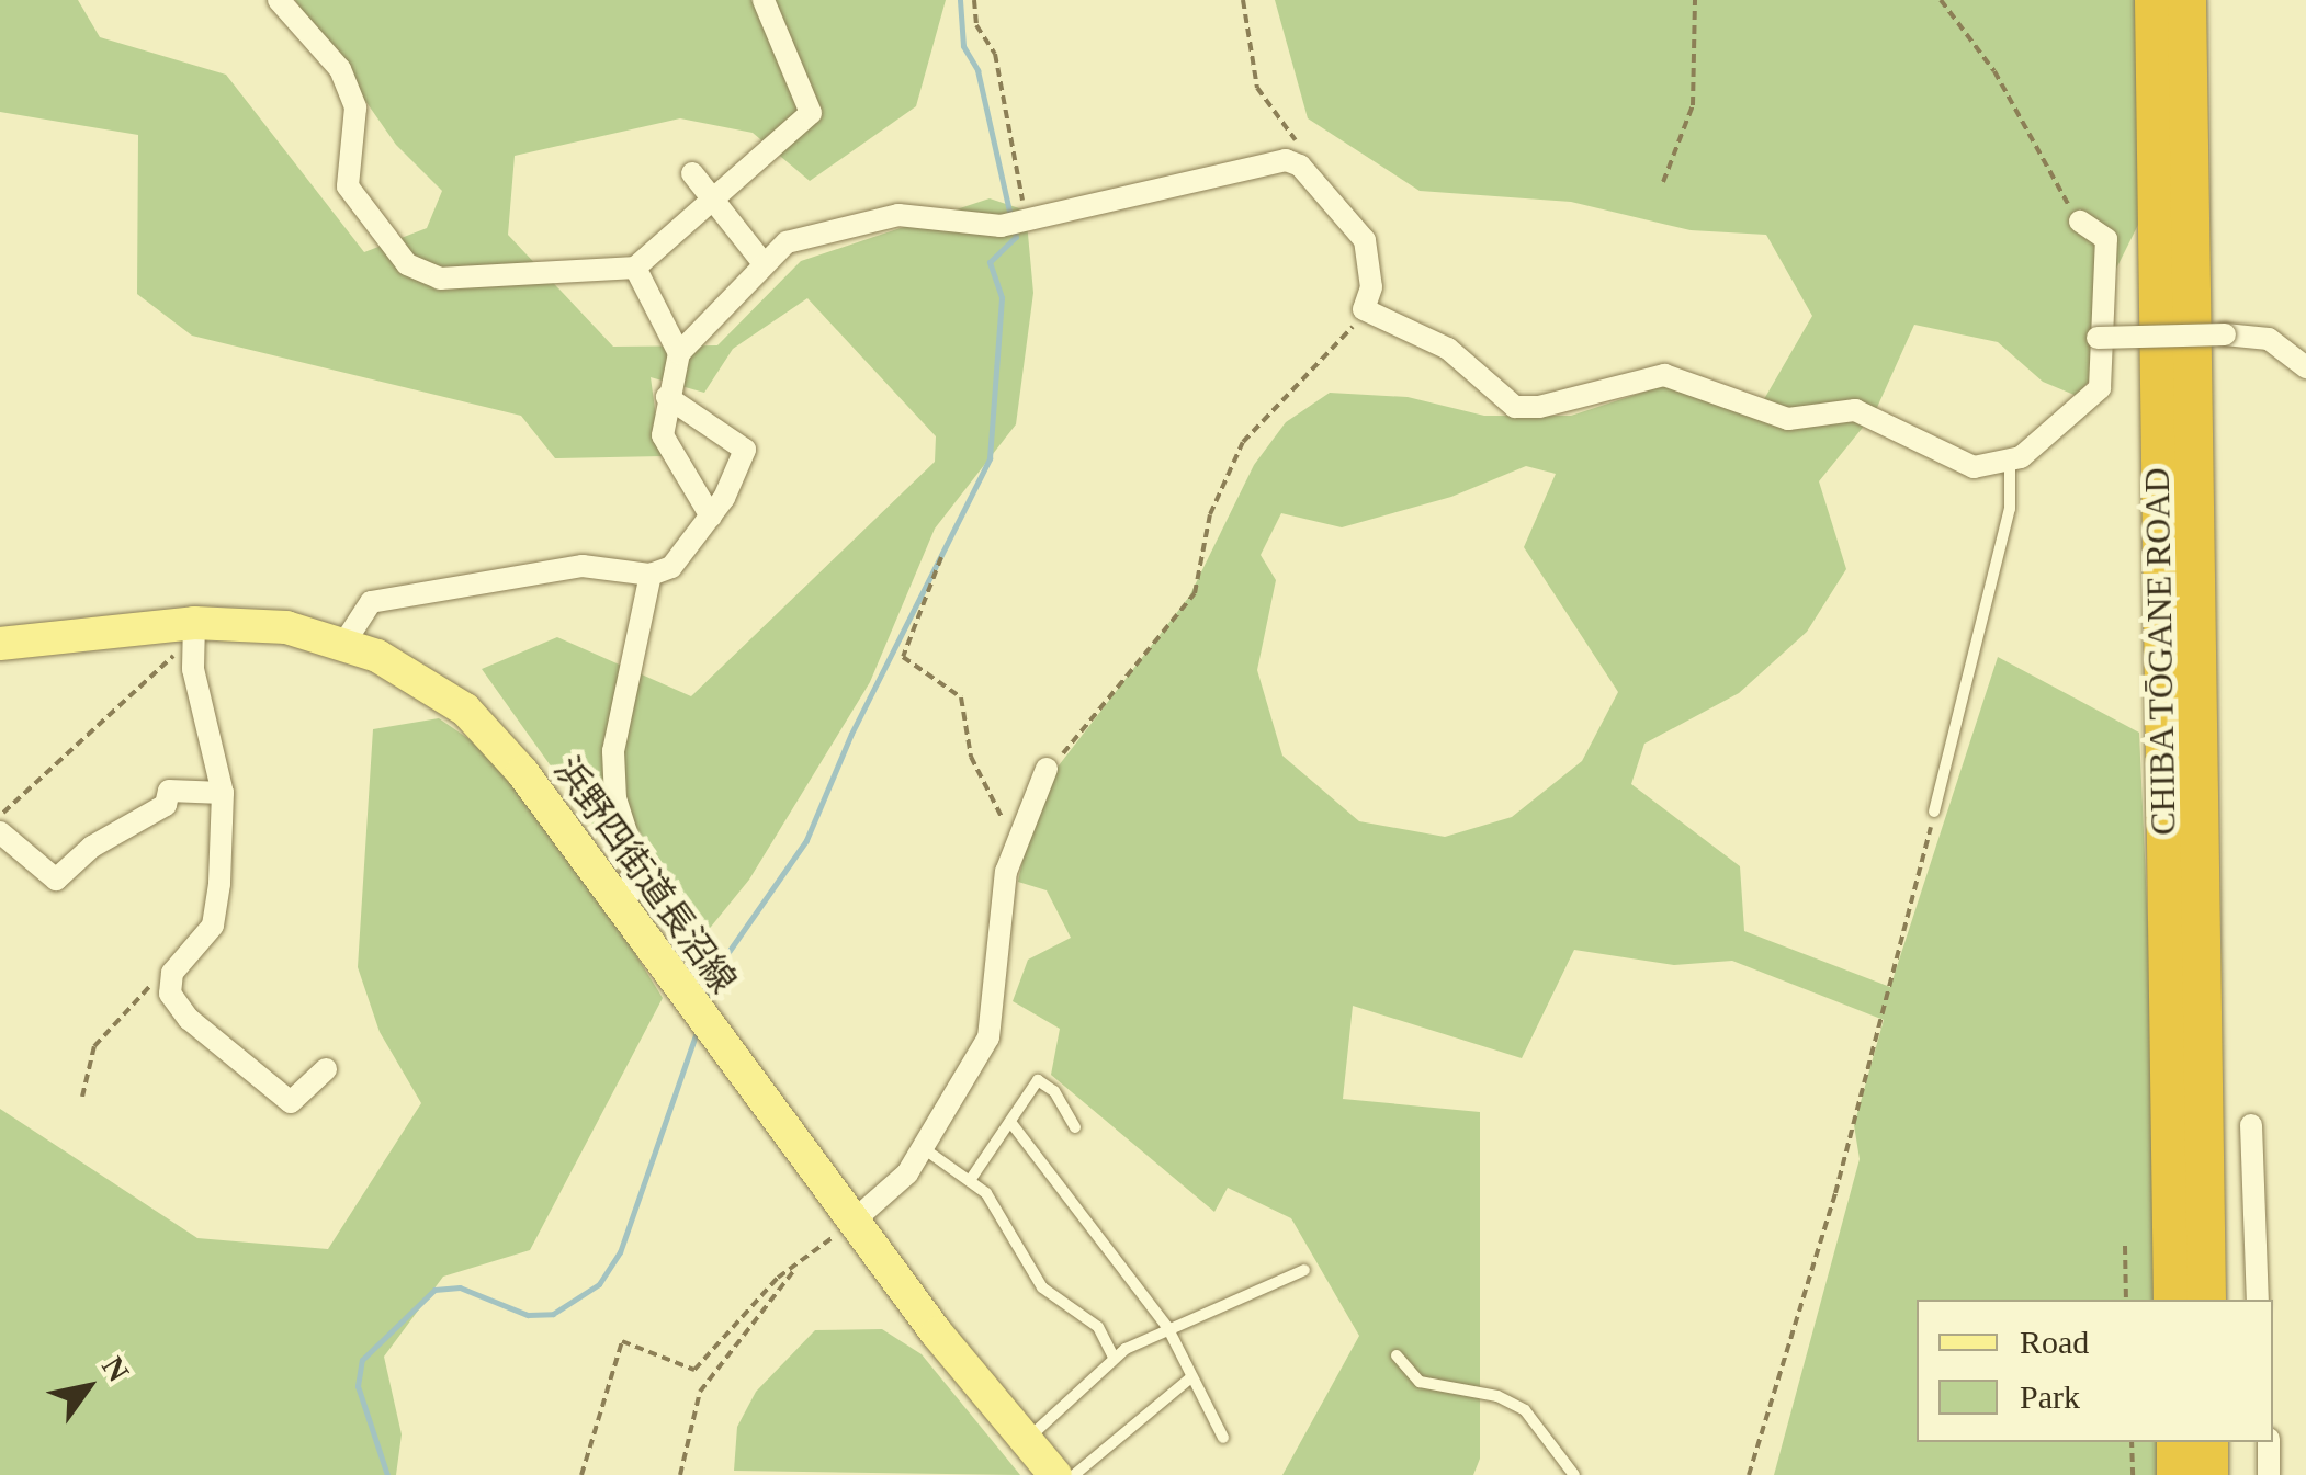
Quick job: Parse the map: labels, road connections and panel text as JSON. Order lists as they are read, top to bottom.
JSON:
{
  "streets": {
    "highway": ["CHIBA TŌGANE ROAD"],
    "main road": ["浜野四街道長沼線"]
  },
  "legend": ["Road", "Park"],
  "north": "top right"
}
